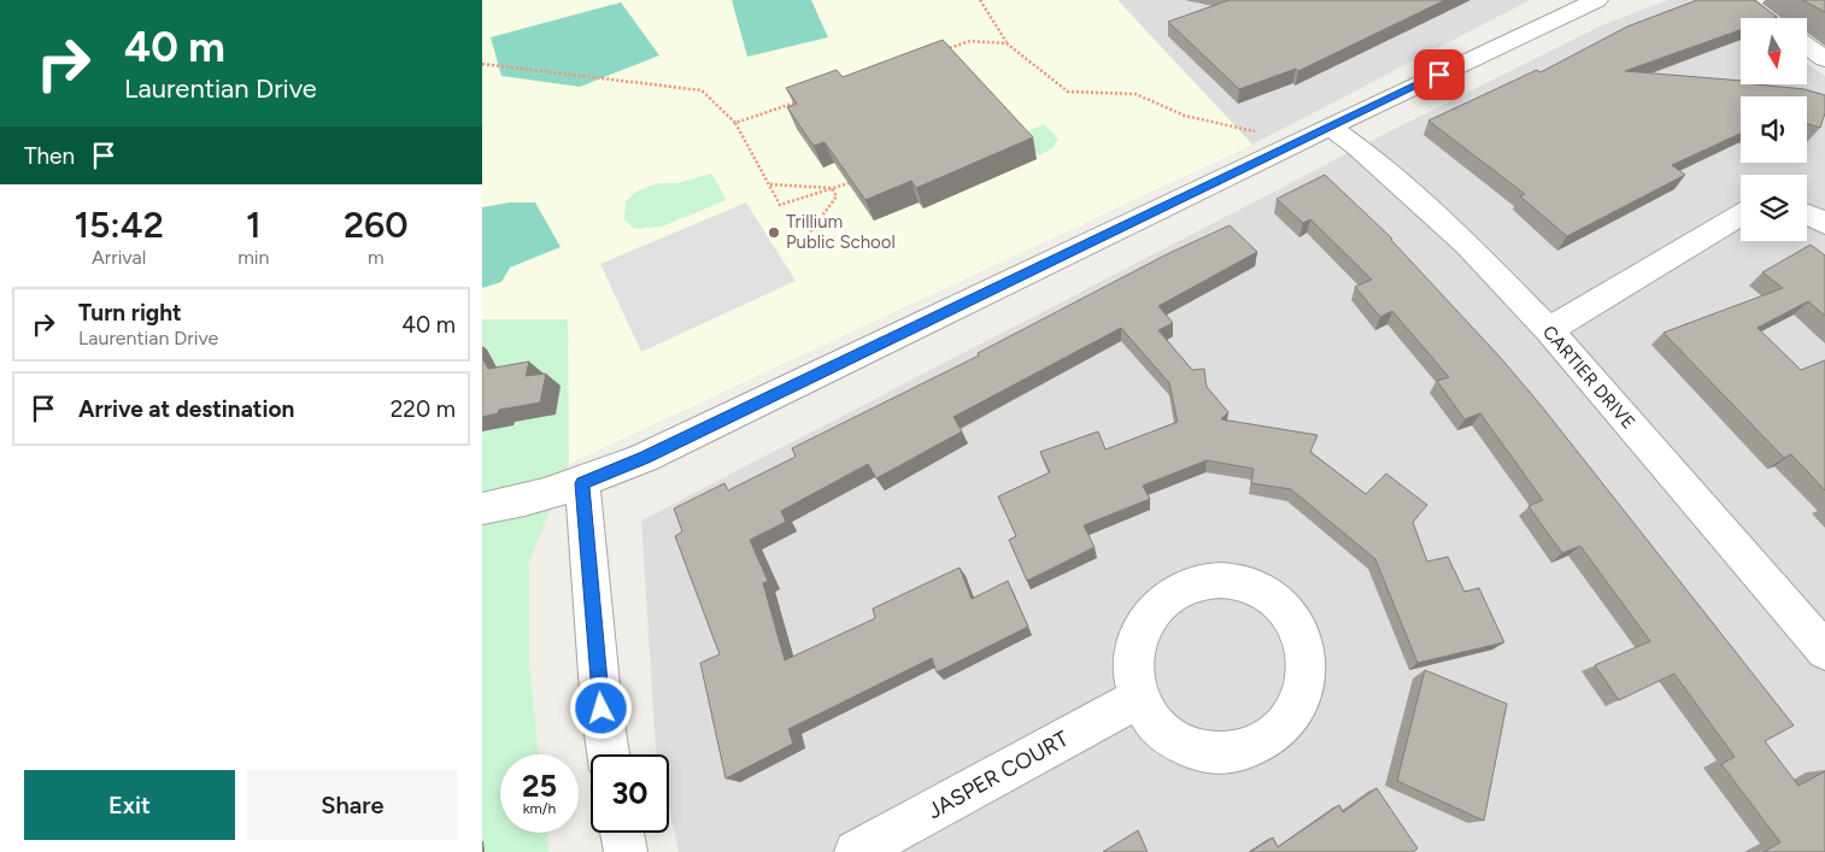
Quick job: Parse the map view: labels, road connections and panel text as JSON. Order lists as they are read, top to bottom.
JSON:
{
  "streets": {
    "street": ["CARTIER DRIVE", "JASPER COURT"]
  },
  "places": ["Trillium Public School"],
  "north": "bottom",
  "page": {
    "turn": ["40 m", "Laurentian Drive"],
    "then": "Then",
    "eta": [
      "15:42",
      "Arrival",
      "1",
      "min",
      "260",
      "m"
    ],
    "list": [
      {
        "name": "Turn right",
        "note": "Laurentian Drive",
        "value": "40 m"
      },
      {
        "name": "Arrive at destination",
        "value": "220 m"
      }
    ],
    "speed": "25 km/h",
    "limit": "30",
    "buttons": ["Exit", "Share"]
  }
}
